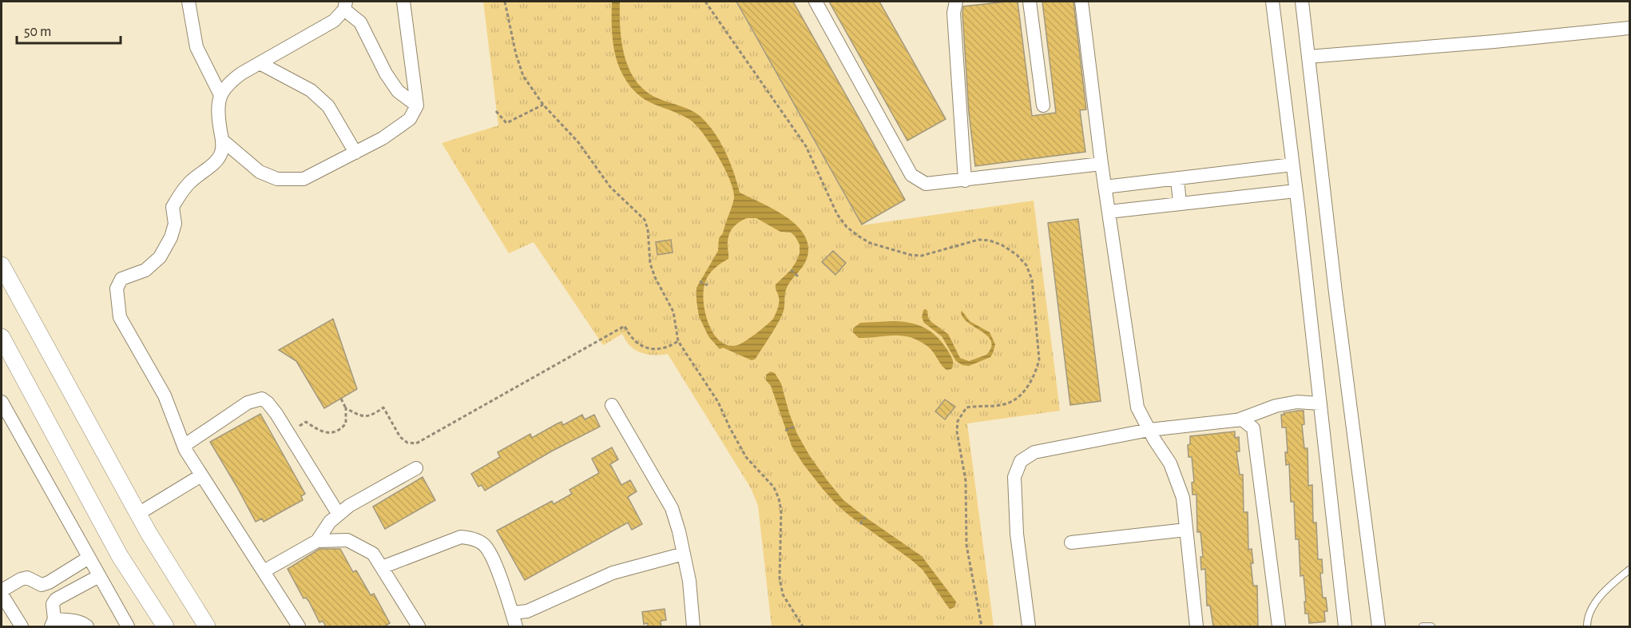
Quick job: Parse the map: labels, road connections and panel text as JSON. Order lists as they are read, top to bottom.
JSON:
{
  "scale_bar": "50 m"
}
